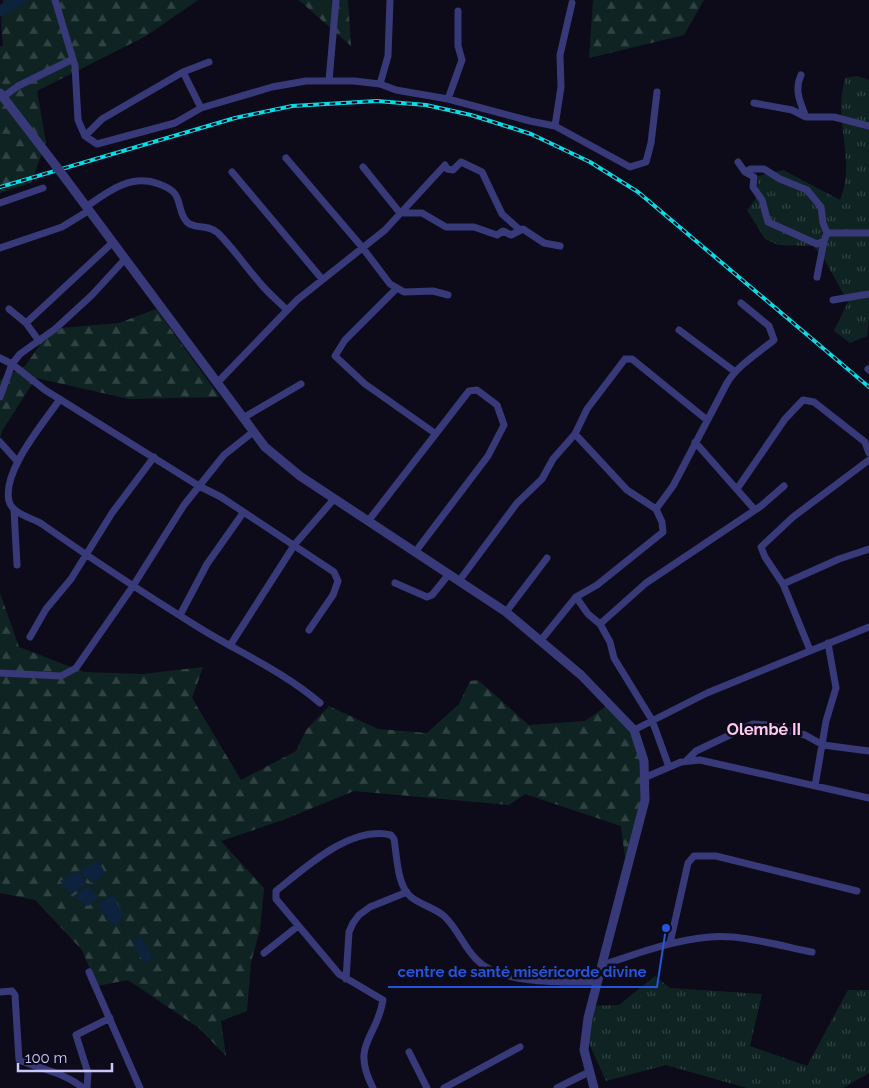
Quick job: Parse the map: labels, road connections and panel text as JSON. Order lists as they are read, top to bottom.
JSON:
{
  "districts": ["Olembé II"],
  "places": ["centre de santé miséricorde divine"],
  "scale_bar": "100 m"
}
